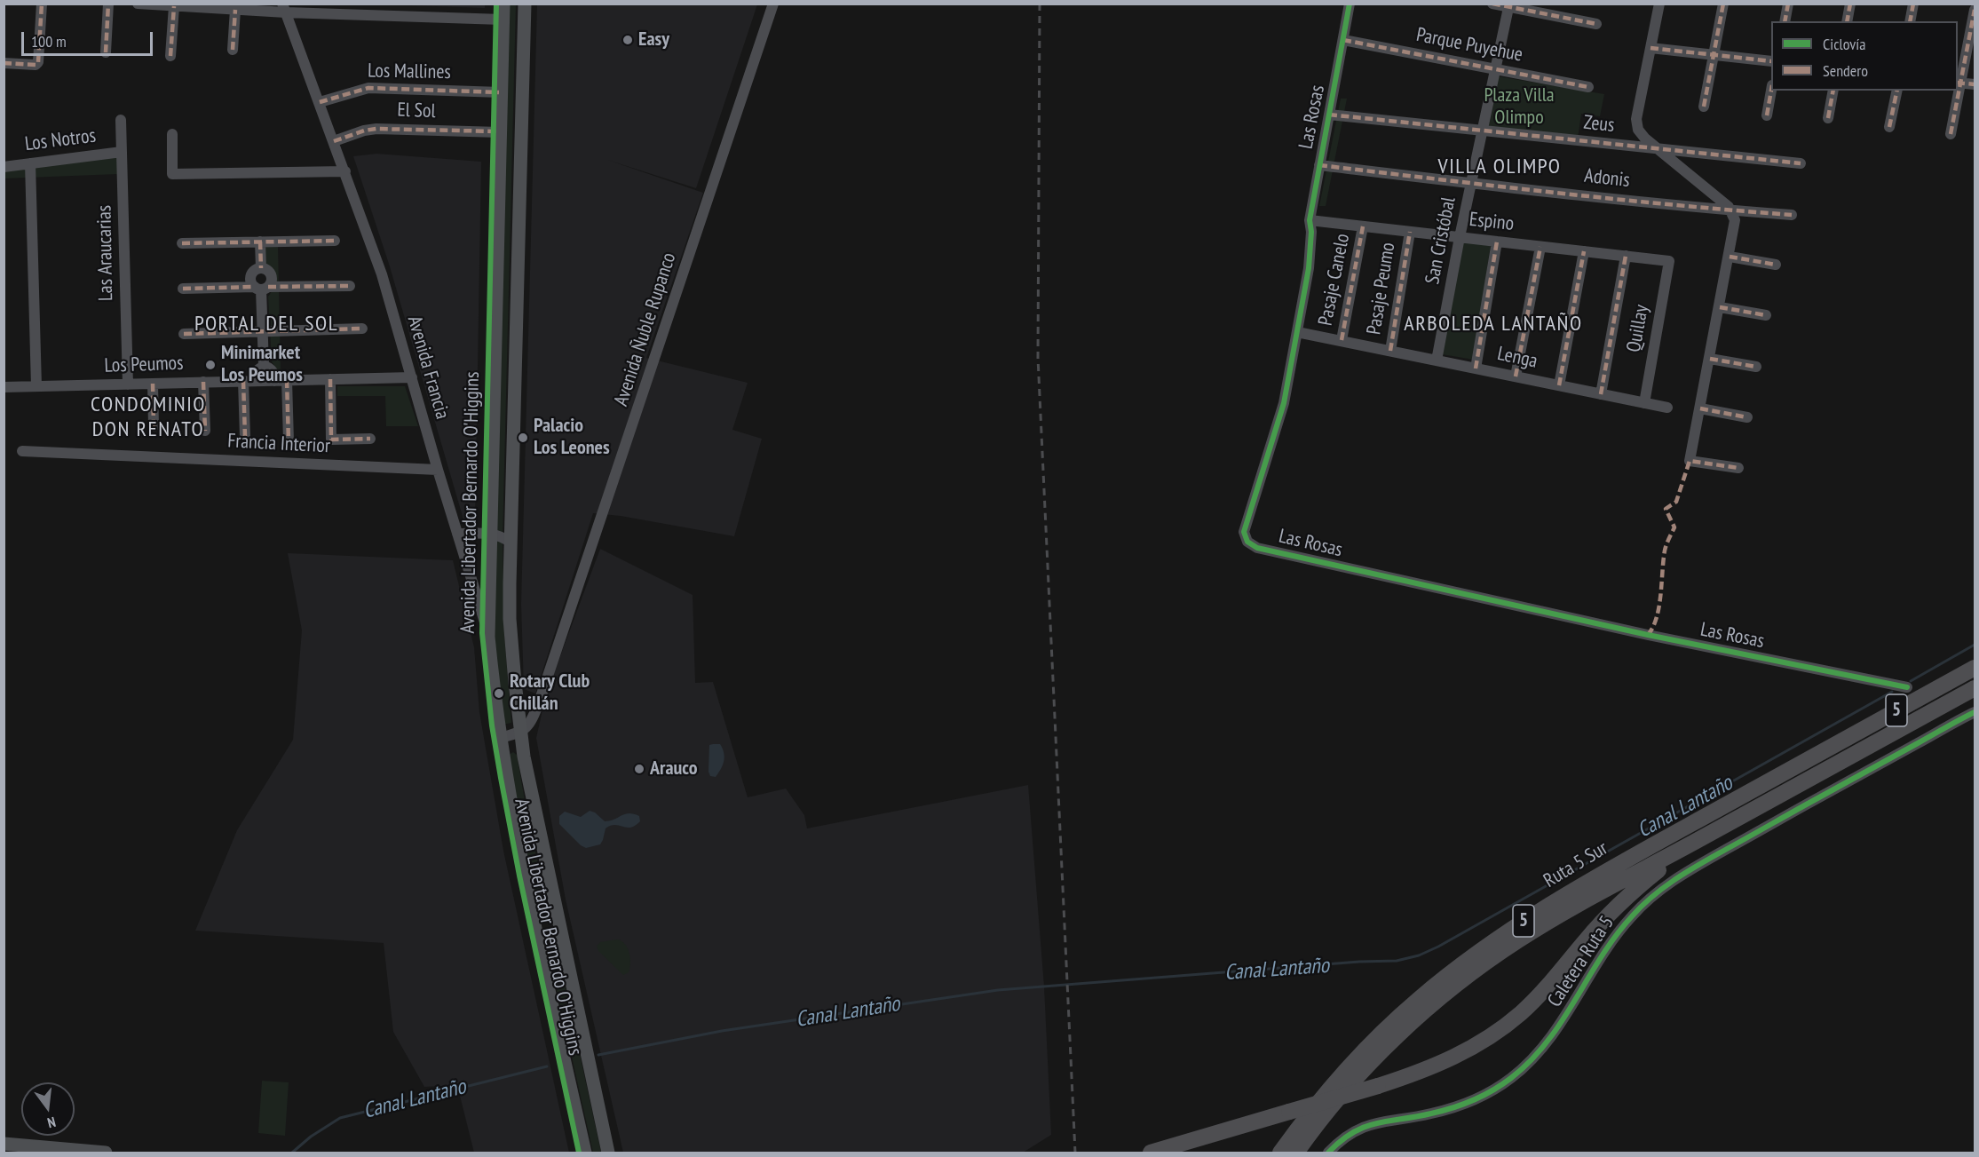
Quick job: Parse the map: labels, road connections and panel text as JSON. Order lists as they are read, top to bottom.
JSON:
{
  "streets": {
    "highway": ["5", "Ruta 5 Sur"],
    "main road": ["Avenida Libertador Bernardo O'Higgins"],
    "street": [
      "Parque Puyehue",
      "Los Mallines",
      "El Sol",
      "Las Rosas",
      "Zeus",
      "Los Notros",
      "Adonis",
      "Espino",
      "San Cristóbal",
      "Las Araucarias",
      "Pasaje Canelo",
      "Pasaje Peumo",
      "Quillay",
      "Avenida Ñuble Rupanco",
      "Lenga",
      "Los Peumos",
      "Avenida Francia",
      "Francia Interior",
      "Caletera Ruta 5"
    ]
  },
  "crossings": [
    ["Parque Puyehue", "Las Rosas"],
    ["Parque Puyehue", "San Cristóbal"],
    ["Los Mallines", "Avenida Francia"],
    ["Los Mallines", "Avenida Libertador Bernardo O'Higgins"],
    ["El Sol", "Avenida Francia"],
    ["El Sol", "Avenida Libertador Bernardo O'Higgins"],
    ["Las Rosas", "Zeus"],
    ["Las Rosas", "Adonis"],
    ["Las Rosas", "Espino"],
    ["Las Rosas", "Lenga"],
    ["Zeus", "San Cristóbal"],
    ["Los Notros", "Las Araucarias"],
    ["Adonis", "San Cristóbal"],
    ["Espino", "San Cristóbal"],
    ["Espino", "Pasaje Canelo"],
    ["Espino", "Pasaje Peumo"],
    ["Espino", "Quillay"],
    ["San Cristóbal", "Lenga"],
    ["Las Araucarias", "Los Peumos"],
    ["Pasaje Canelo", "Lenga"],
    ["Pasaje Peumo", "Lenga"],
    ["Quillay", "Lenga"],
    ["Avenida Ñuble Rupanco", "Avenida Libertador Bernardo O'Higgins"],
    ["Los Peumos", "Avenida Francia"],
    ["Avenida Francia", "Francia Interior"],
    ["Avenida Francia", "Avenida Libertador Bernardo O'Higgins"]
  ],
  "districts": [
    "VILLA OLIMPO",
    "PORTAL DEL SOL",
    "ARBOLEDA LANTAÑO",
    "CONDOMINIO DON RENATO"
  ],
  "water": ["Canal Lantaño"],
  "parks": ["Plaza Villa Olimpo"],
  "places": [
    "Easy",
    "Minimarket Los Peumos",
    "Palacio Los Leones",
    "Rotary Club Chillán",
    "Arauco"
  ],
  "legend": ["Ciclovía", "Sendero"],
  "scale_bar": "100 m",
  "north": "bottom"
}
